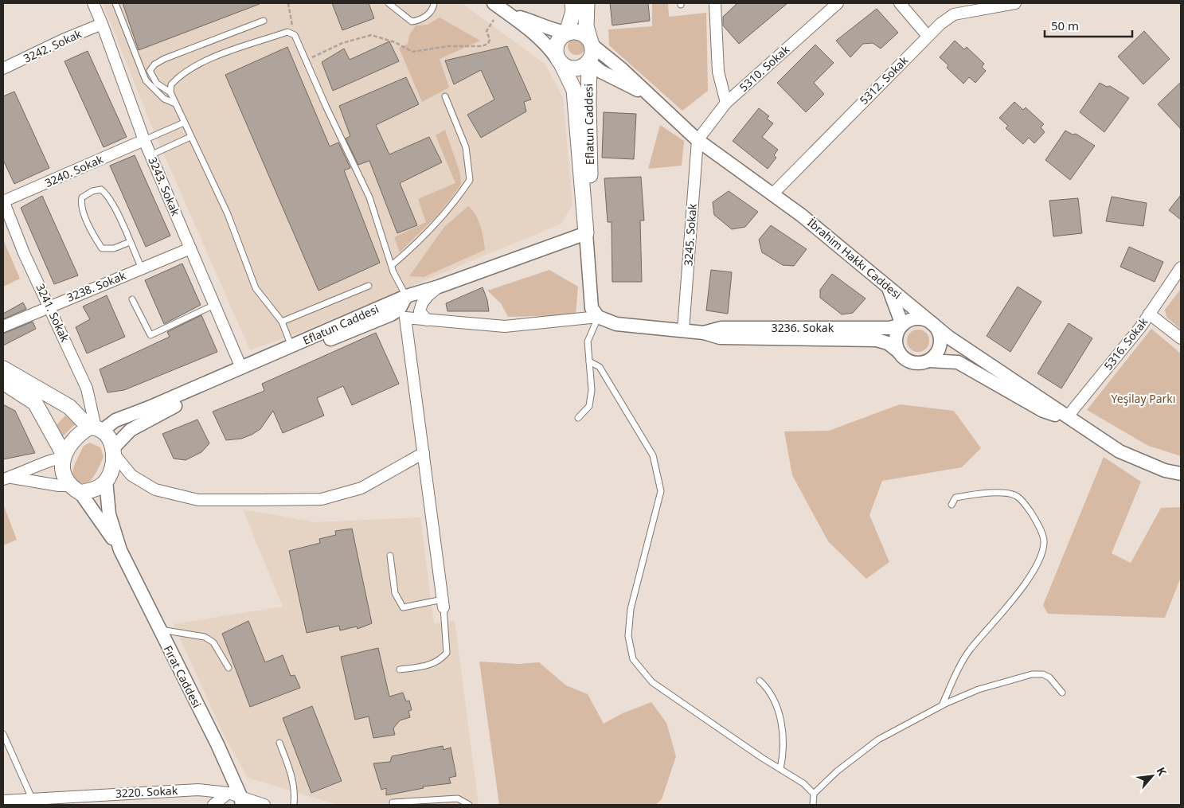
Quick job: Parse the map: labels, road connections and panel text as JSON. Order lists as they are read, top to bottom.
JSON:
{
  "streets": {
    "main road": ["Eflatun Caddesi"],
    "street": [
      "3242. Sokak",
      "5310. Sokak",
      "5312. Sokak",
      "3240. Sokak",
      "3243. Sokak",
      "3245. Sokak",
      "İbrahim Hakkı Caddesi",
      "3238. Sokak",
      "3241. Sokak",
      "3236. Sokak",
      "5316. Sokak",
      "Fırat Caddesi",
      "3220. Sokak"
    ]
  },
  "crossings": [
    ["3242. Sokak", "3243. Sokak"],
    ["5310. Sokak", "3245. Sokak"],
    ["5310. Sokak", "İbrahim Hakkı Caddesi"],
    ["5312. Sokak", "İbrahim Hakkı Caddesi"],
    ["Eflatun Caddesi", "3243. Sokak"],
    ["Eflatun Caddesi", "3241. Sokak"],
    ["3240. Sokak", "3243. Sokak"],
    ["3240. Sokak", "3241. Sokak"],
    ["3243. Sokak", "3238. Sokak"],
    ["3245. Sokak", "İbrahim Hakkı Caddesi"],
    ["3245. Sokak", "3236. Sokak"],
    ["İbrahim Hakkı Caddesi", "3236. Sokak"],
    ["İbrahim Hakkı Caddesi", "5316. Sokak"],
    ["3238. Sokak", "3241. Sokak"],
    ["Fırat Caddesi", "3220. Sokak"]
  ],
  "parks": ["Yeşilay Parkı"],
  "scale_bar": "50 m",
  "north": "top right"
}
